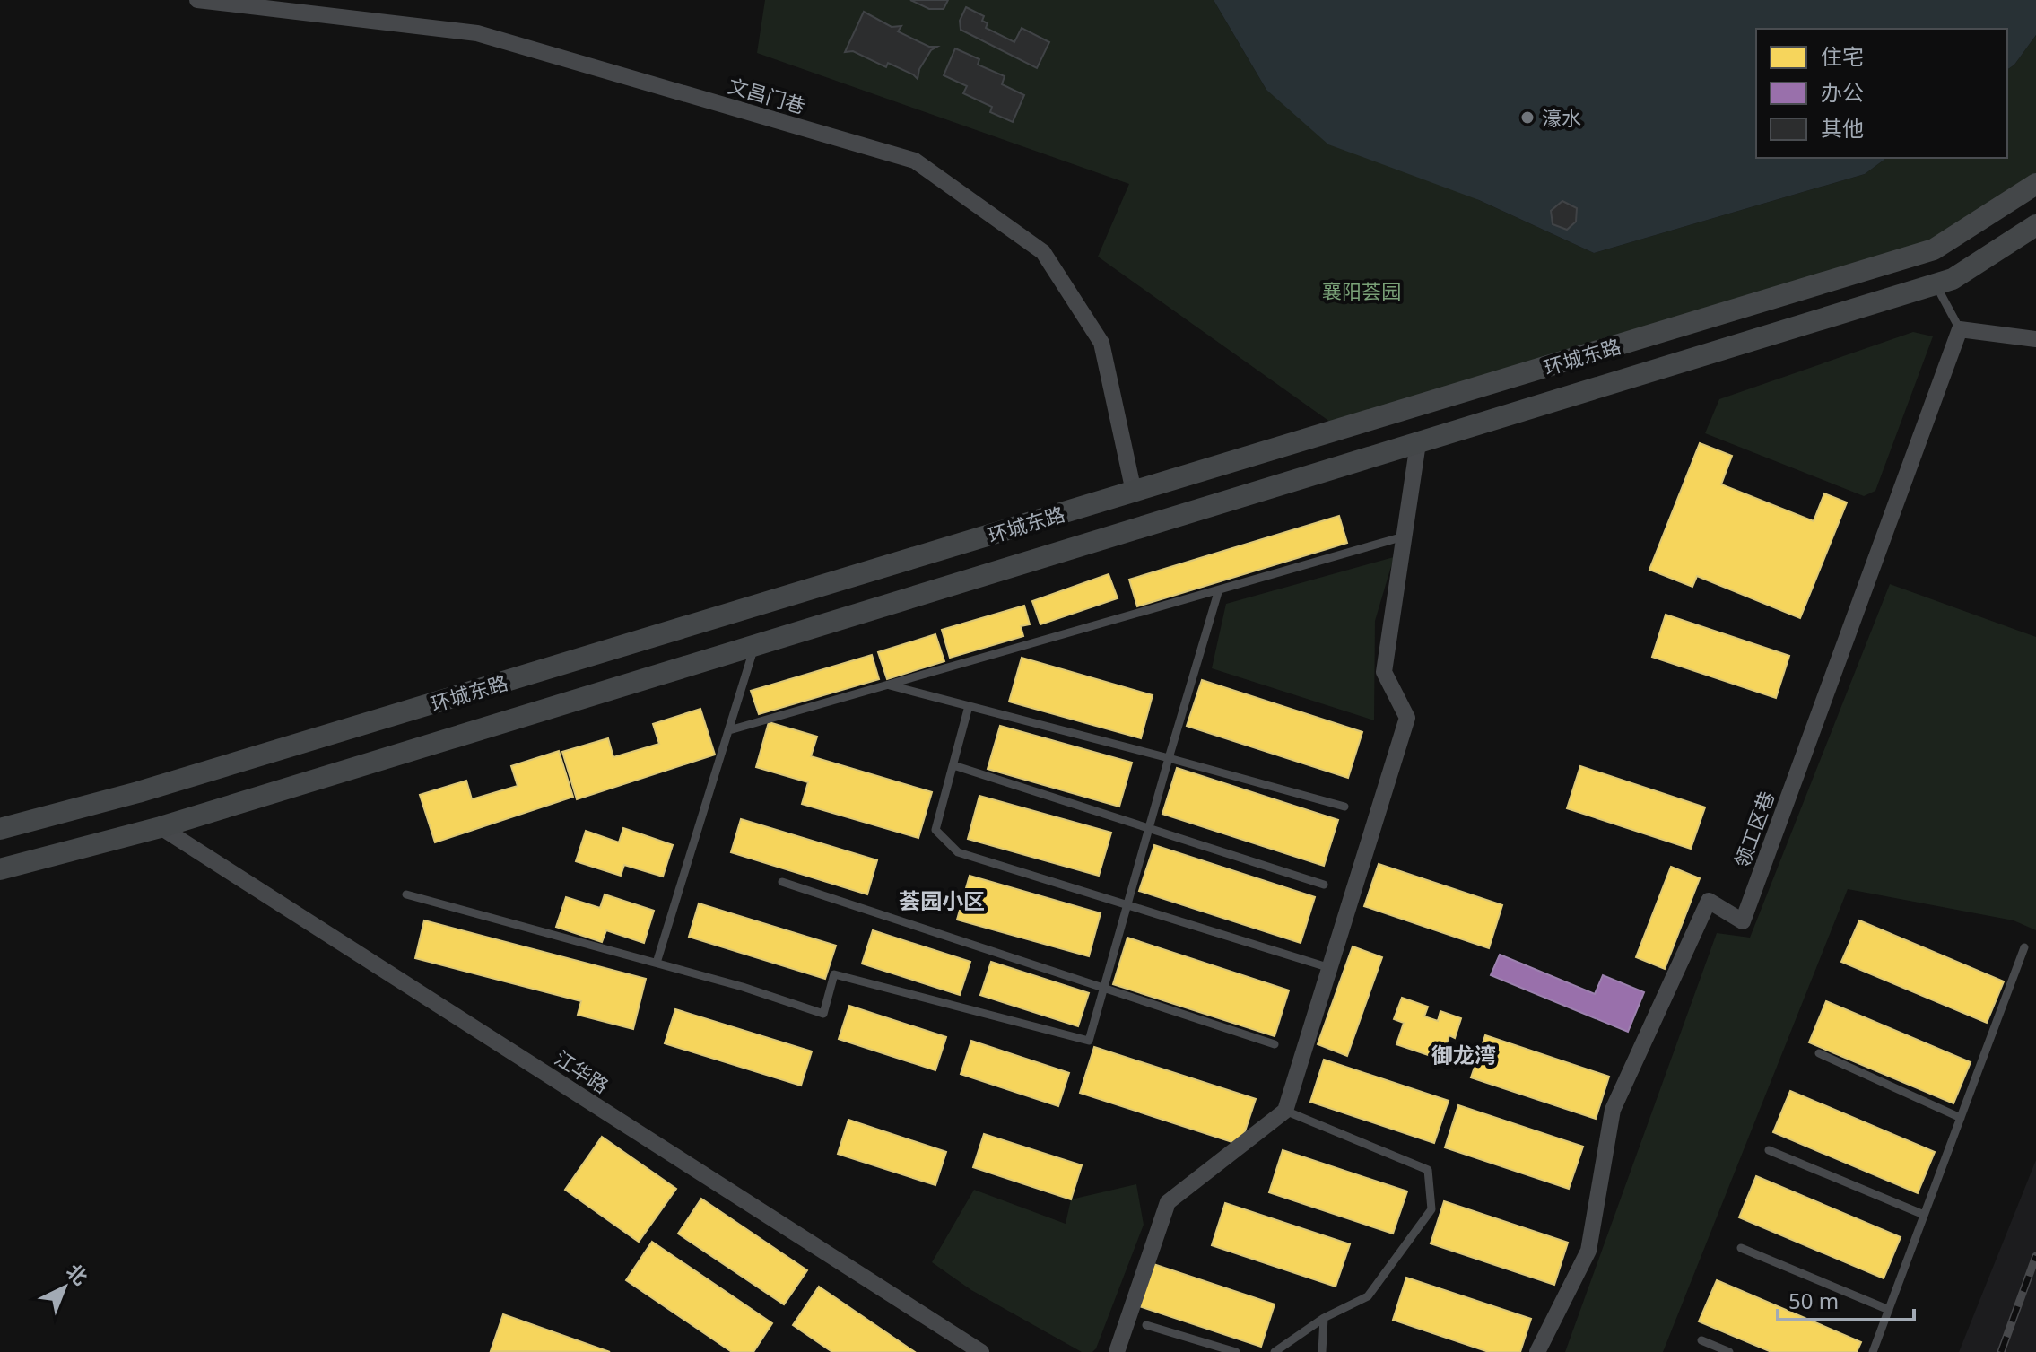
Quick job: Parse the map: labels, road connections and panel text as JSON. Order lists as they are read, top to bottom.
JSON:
{
  "streets": {
    "main road": ["环城东路"],
    "street": ["文昌门巷", "领工区巷", "江华路"]
  },
  "crossings": [
    ["文昌门巷", "环城东路"],
    ["环城东路", "江华路"]
  ],
  "districts": ["荟园小区", "御龙湾"],
  "parks": ["襄阳荟园"],
  "places": ["濠水"],
  "legend": ["住宅", "办公", "其他"],
  "scale_bar": "50 m",
  "north": "top right"
}
